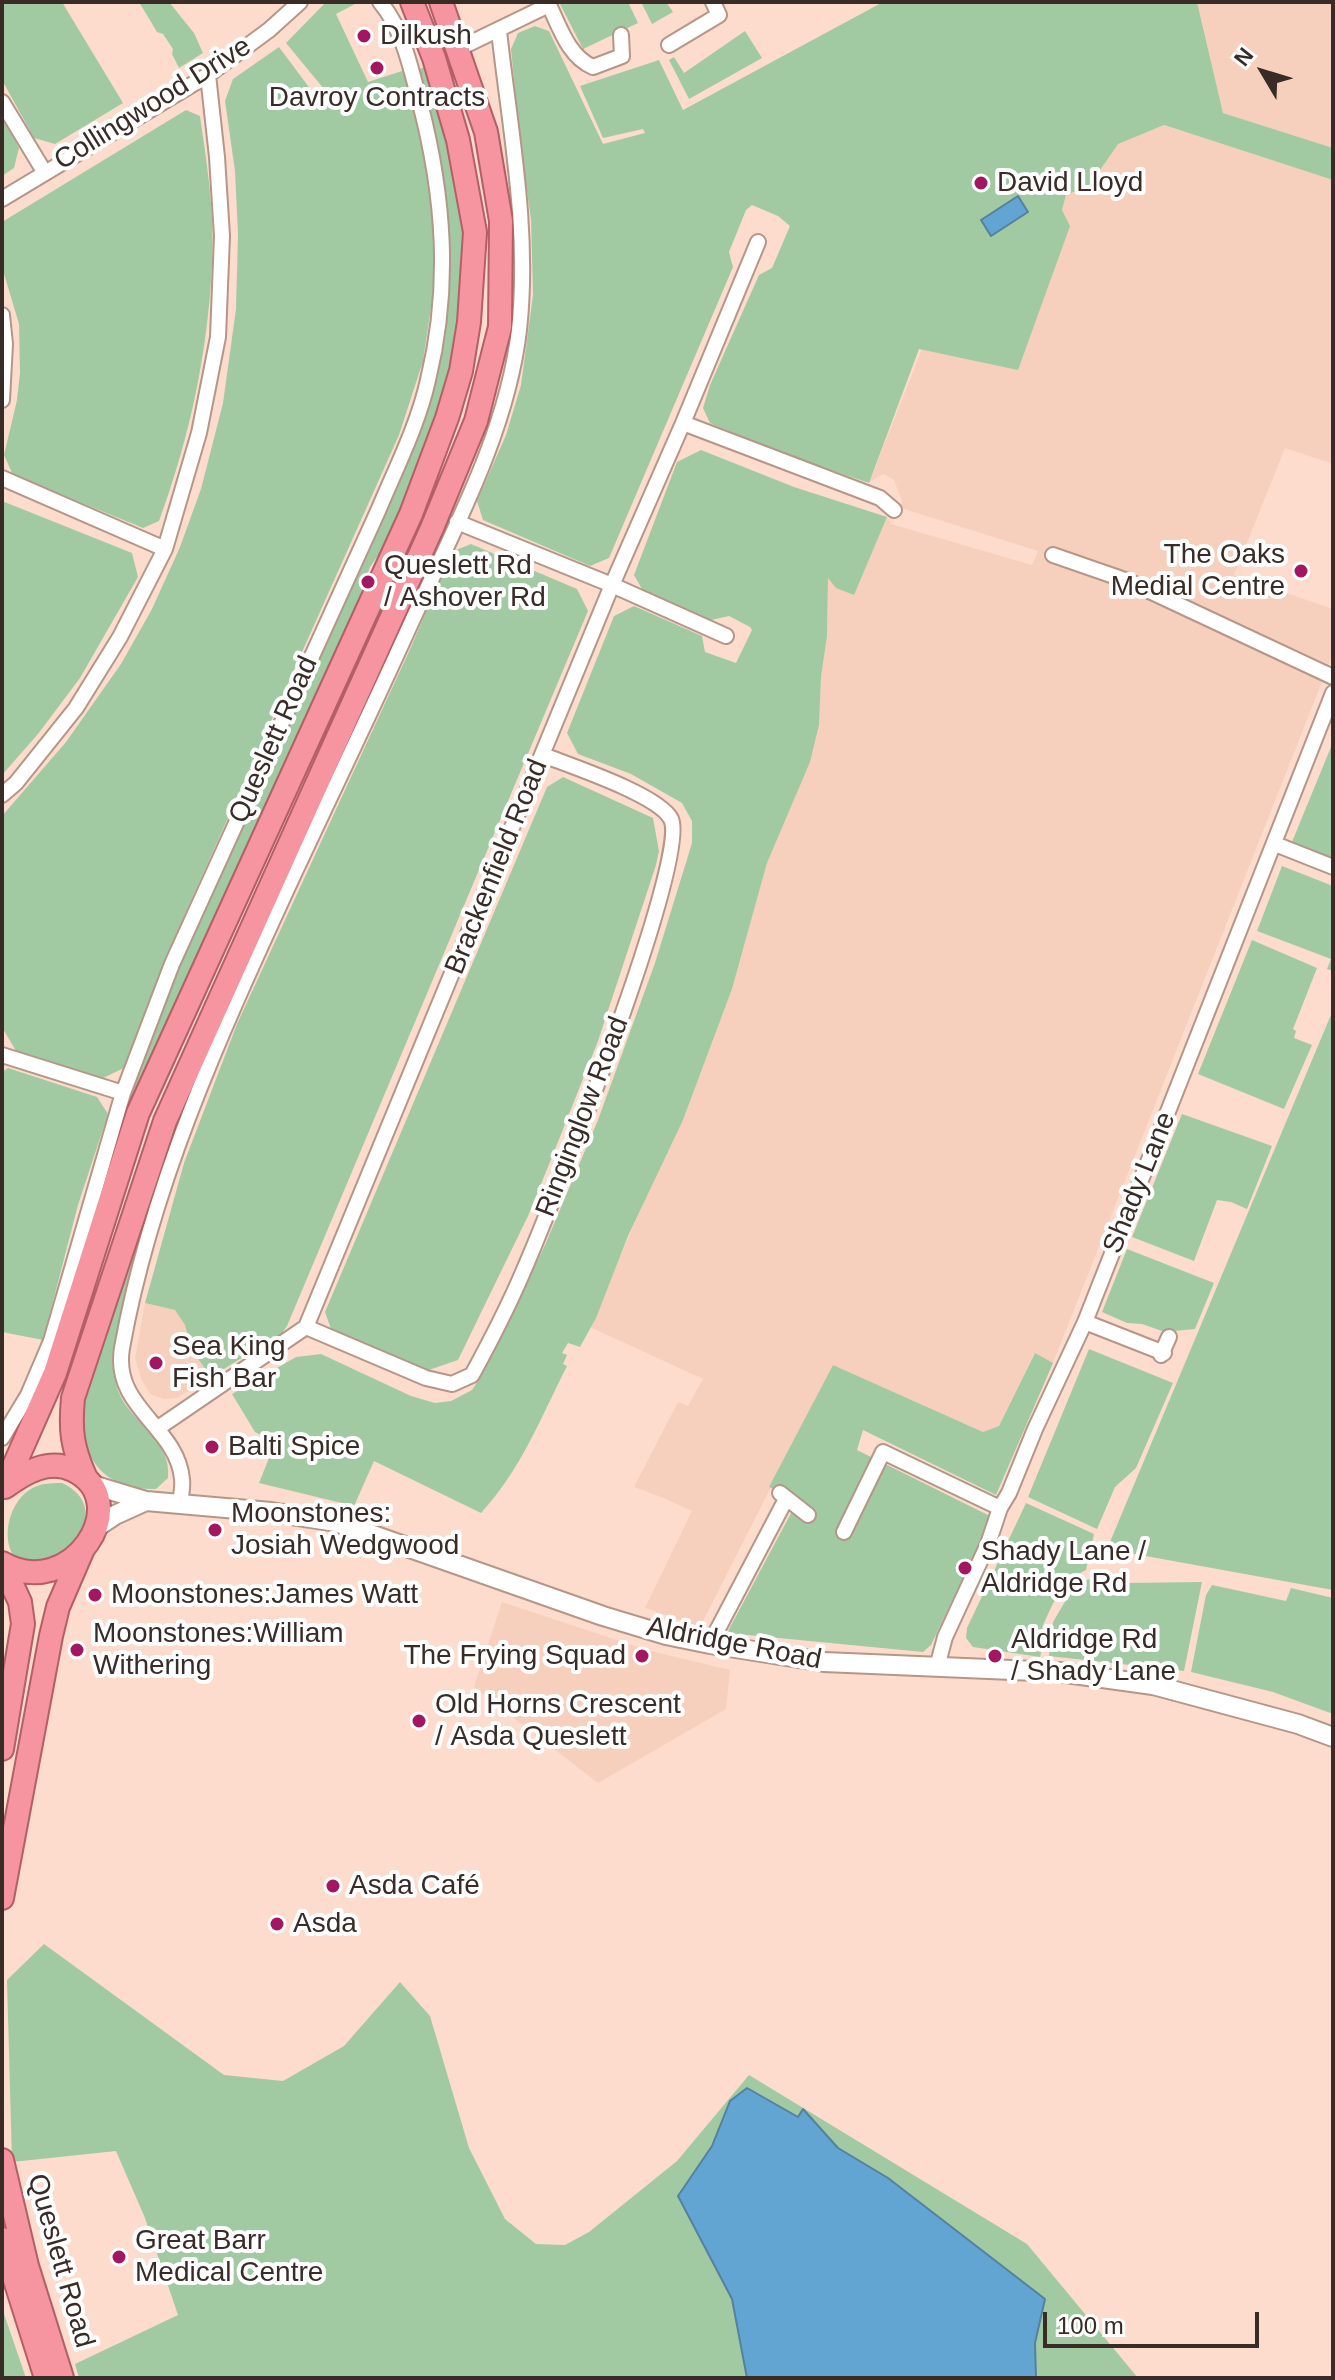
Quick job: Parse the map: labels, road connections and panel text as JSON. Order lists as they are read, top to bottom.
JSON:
{
  "streets": {
    "highway": ["Queslett Road"],
    "street": [
      "Collingwood Drive",
      "Brackenfield Road",
      "Ringinglow Road",
      "Shady Lane",
      "Aldridge Road"
    ]
  },
  "crossings": [
    ["Queslett Road", "Aldridge Road"],
    ["Brackenfield Road", "Ringinglow Road"],
    ["Shady Lane", "Aldridge Road"]
  ],
  "places": [
    "Dilkush",
    "Davroy Contracts",
    "David Lloyd",
    "The Oaks Medial Centre",
    "Queslett Rd / Ashover Rd",
    "Sea King Fish Bar",
    "Balti Spice",
    "Moonstones: Josiah Wedgwood",
    "Shady Lane / Aldridge Rd",
    "Moonstones:James Watt",
    "Moonstones:William Withering",
    "The Frying Squad",
    "Aldridge Rd / Shady Lane",
    "Old Horns Crescent / Asda Queslett",
    "Asda Café",
    "Asda",
    "Great Barr Medical Centre"
  ],
  "scale_bar": "100 m",
  "north": "top left"
}
